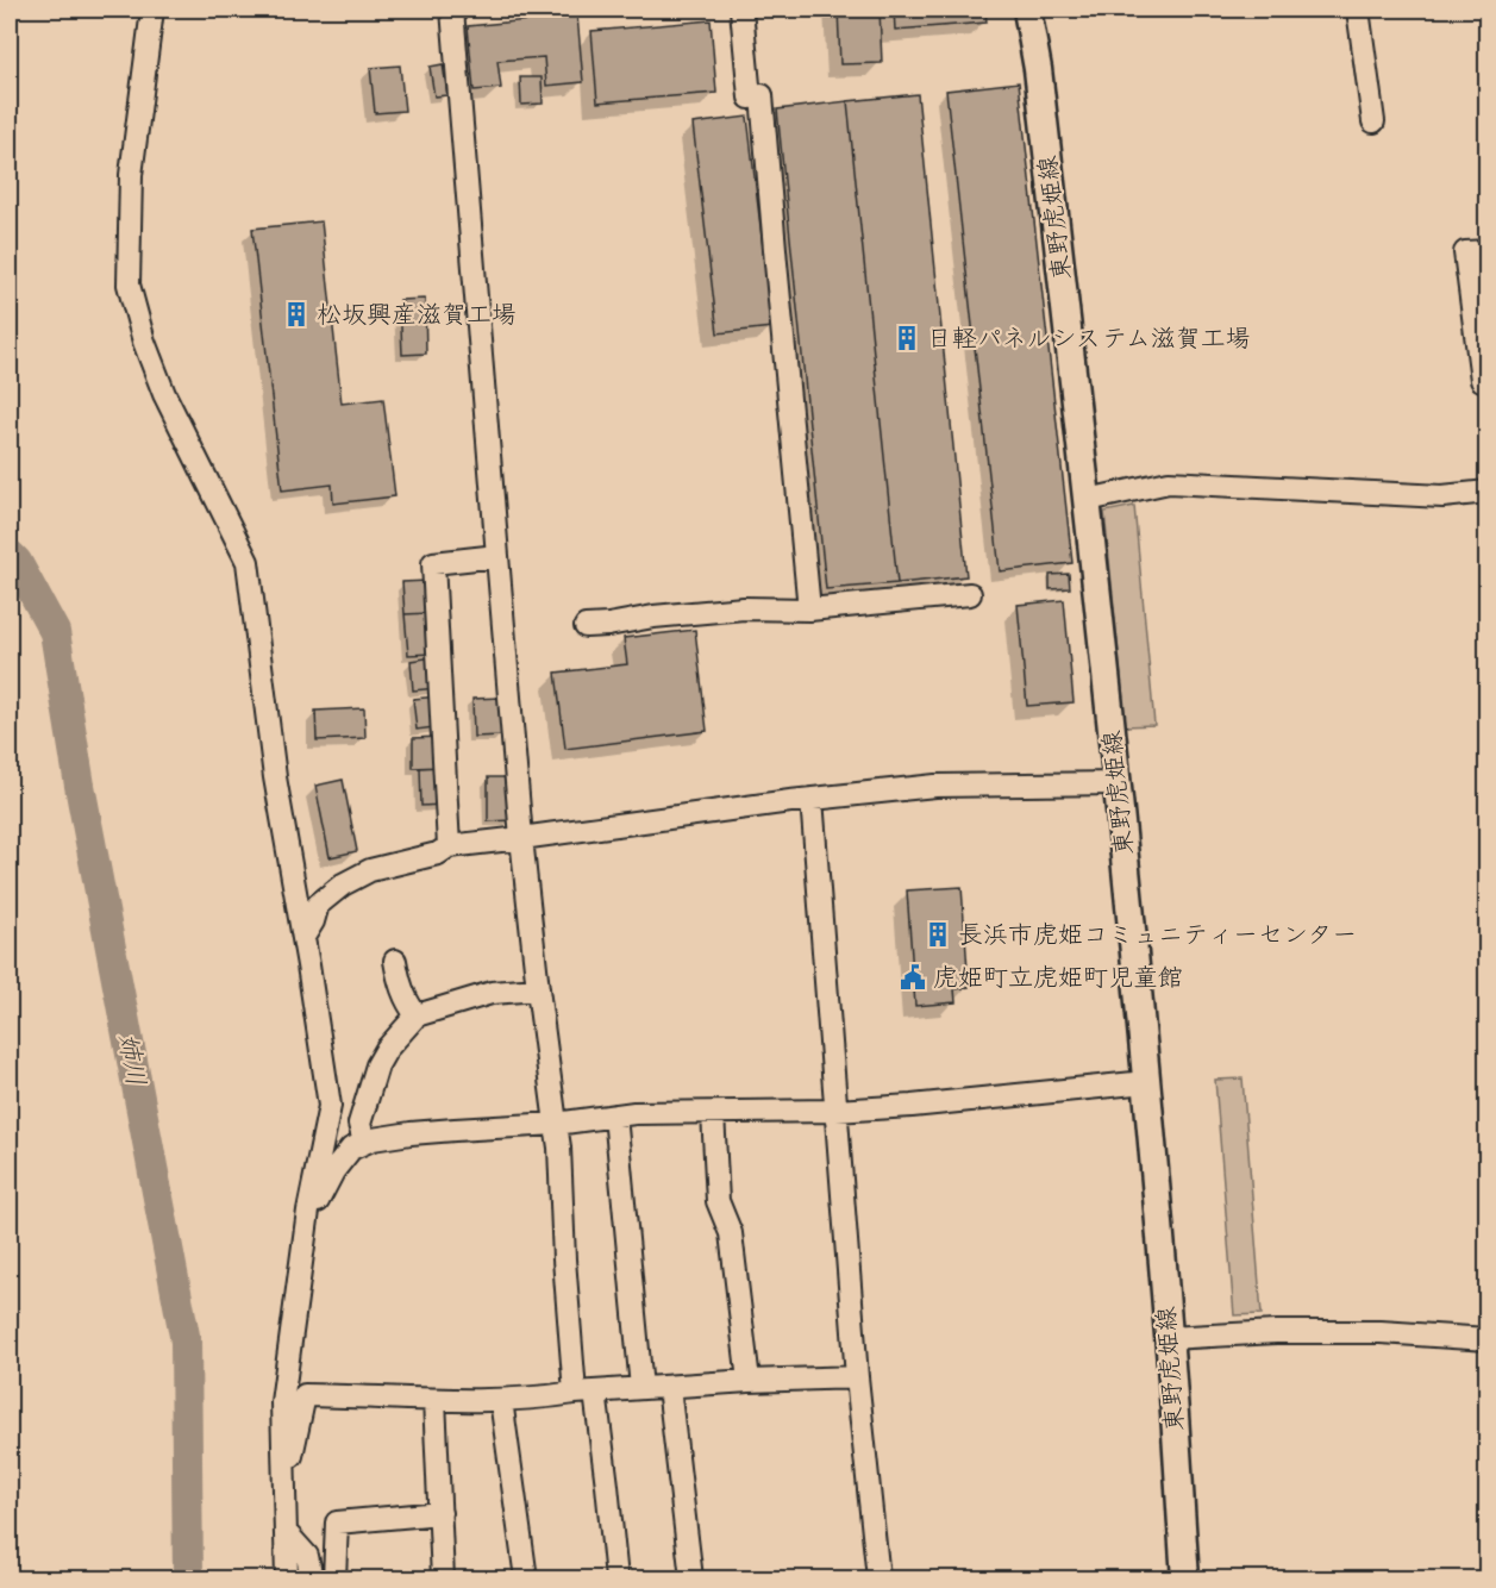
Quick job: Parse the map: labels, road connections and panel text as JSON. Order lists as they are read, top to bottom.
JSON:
{
  "streets": {
    "main road": ["東野虎姫線"]
  },
  "water": ["姉川"],
  "places": {
    "building": ["松坂興産滋賀工場", "日軽パネルシステム滋賀工場", "長浜市虎姫コミュニティーセンター"],
    "public building": ["虎姫町立虎姫町児童館"]
  }
}
